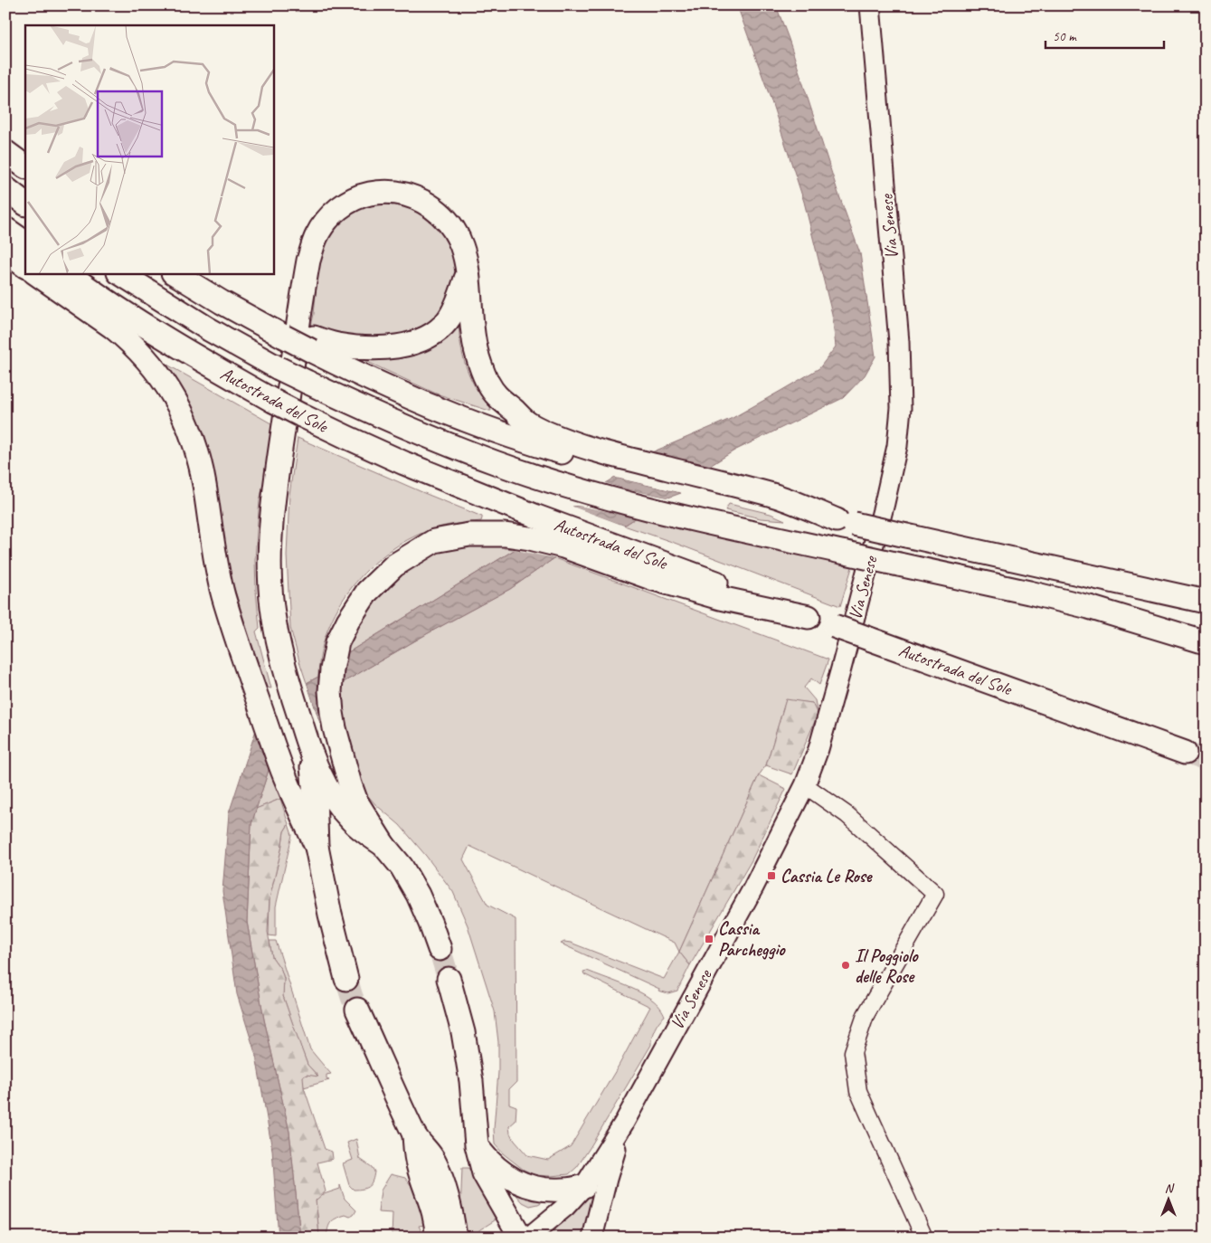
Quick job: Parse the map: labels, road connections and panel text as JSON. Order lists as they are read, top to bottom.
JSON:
{
  "streets": {
    "highway": ["Autostrada del Sole"],
    "main road": ["Via Senese"]
  },
  "places": {
    "transit": ["Cassia Le Rose", "Cassia Parcheggio"],
    "other": ["Il Poggiolo delle Rose"]
  },
  "scale_bar": "50 m",
  "north": "top"
}
